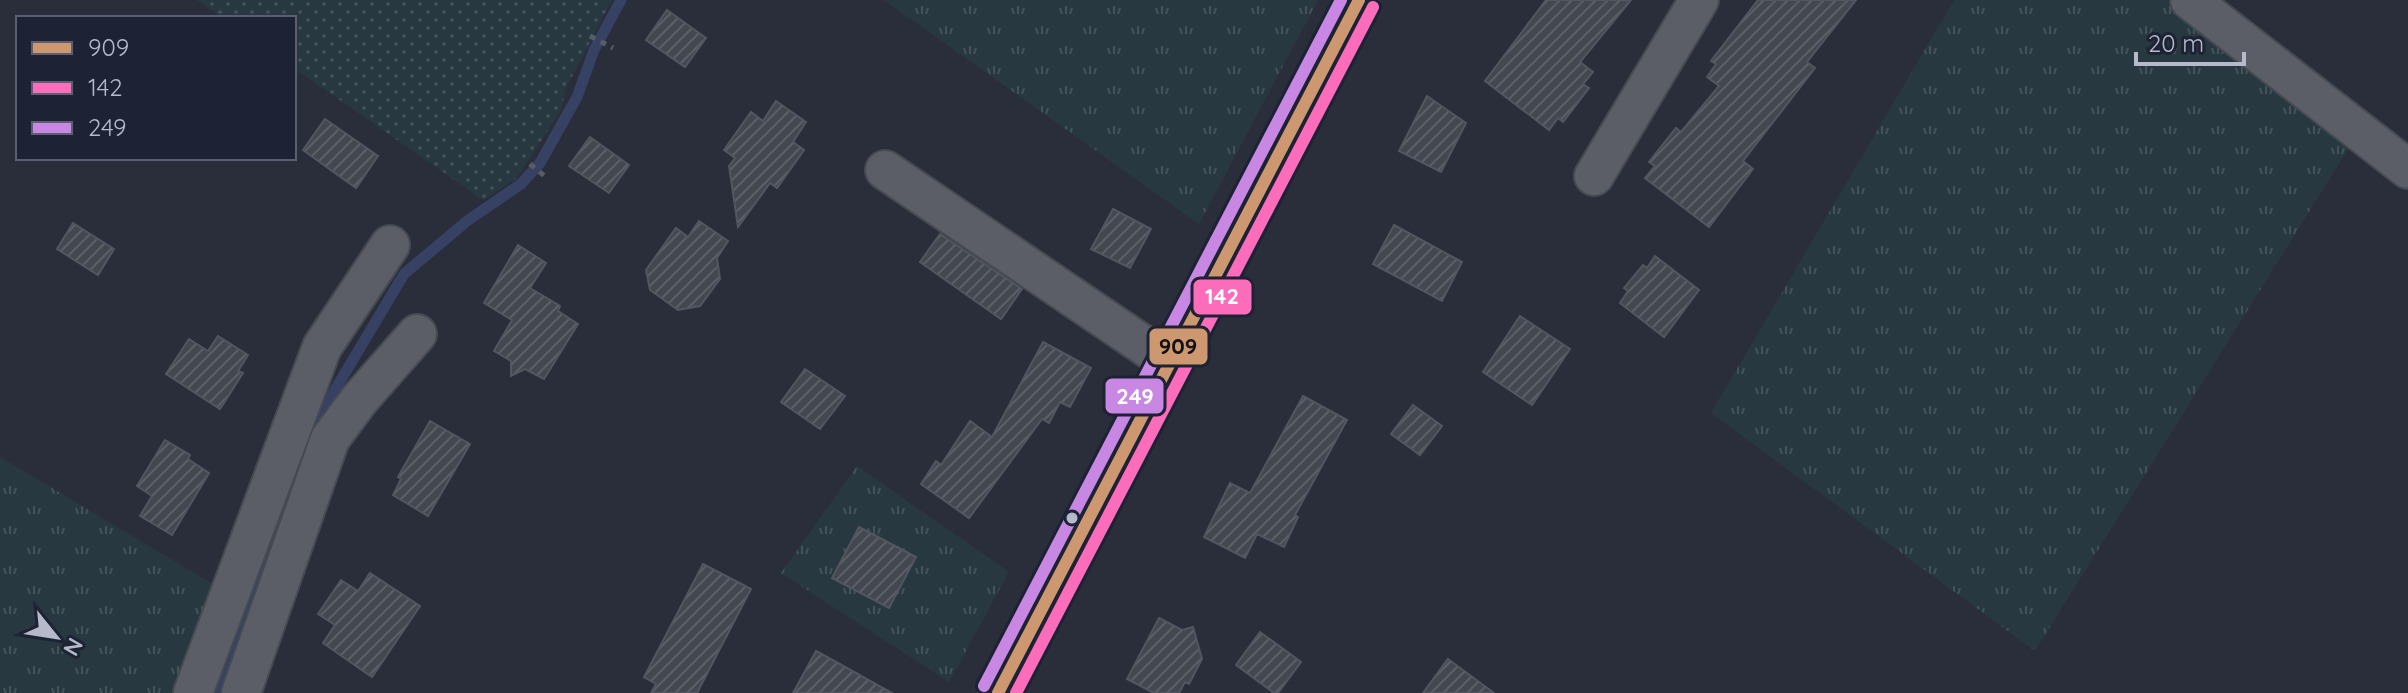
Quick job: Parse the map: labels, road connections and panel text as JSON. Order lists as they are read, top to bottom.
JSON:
{
  "lines": ["transit line 909", "transit line 249", "transit line 142"],
  "legend": ["909", "142", "249"],
  "scale_bar": "20 m",
  "north": "bottom right"
}
